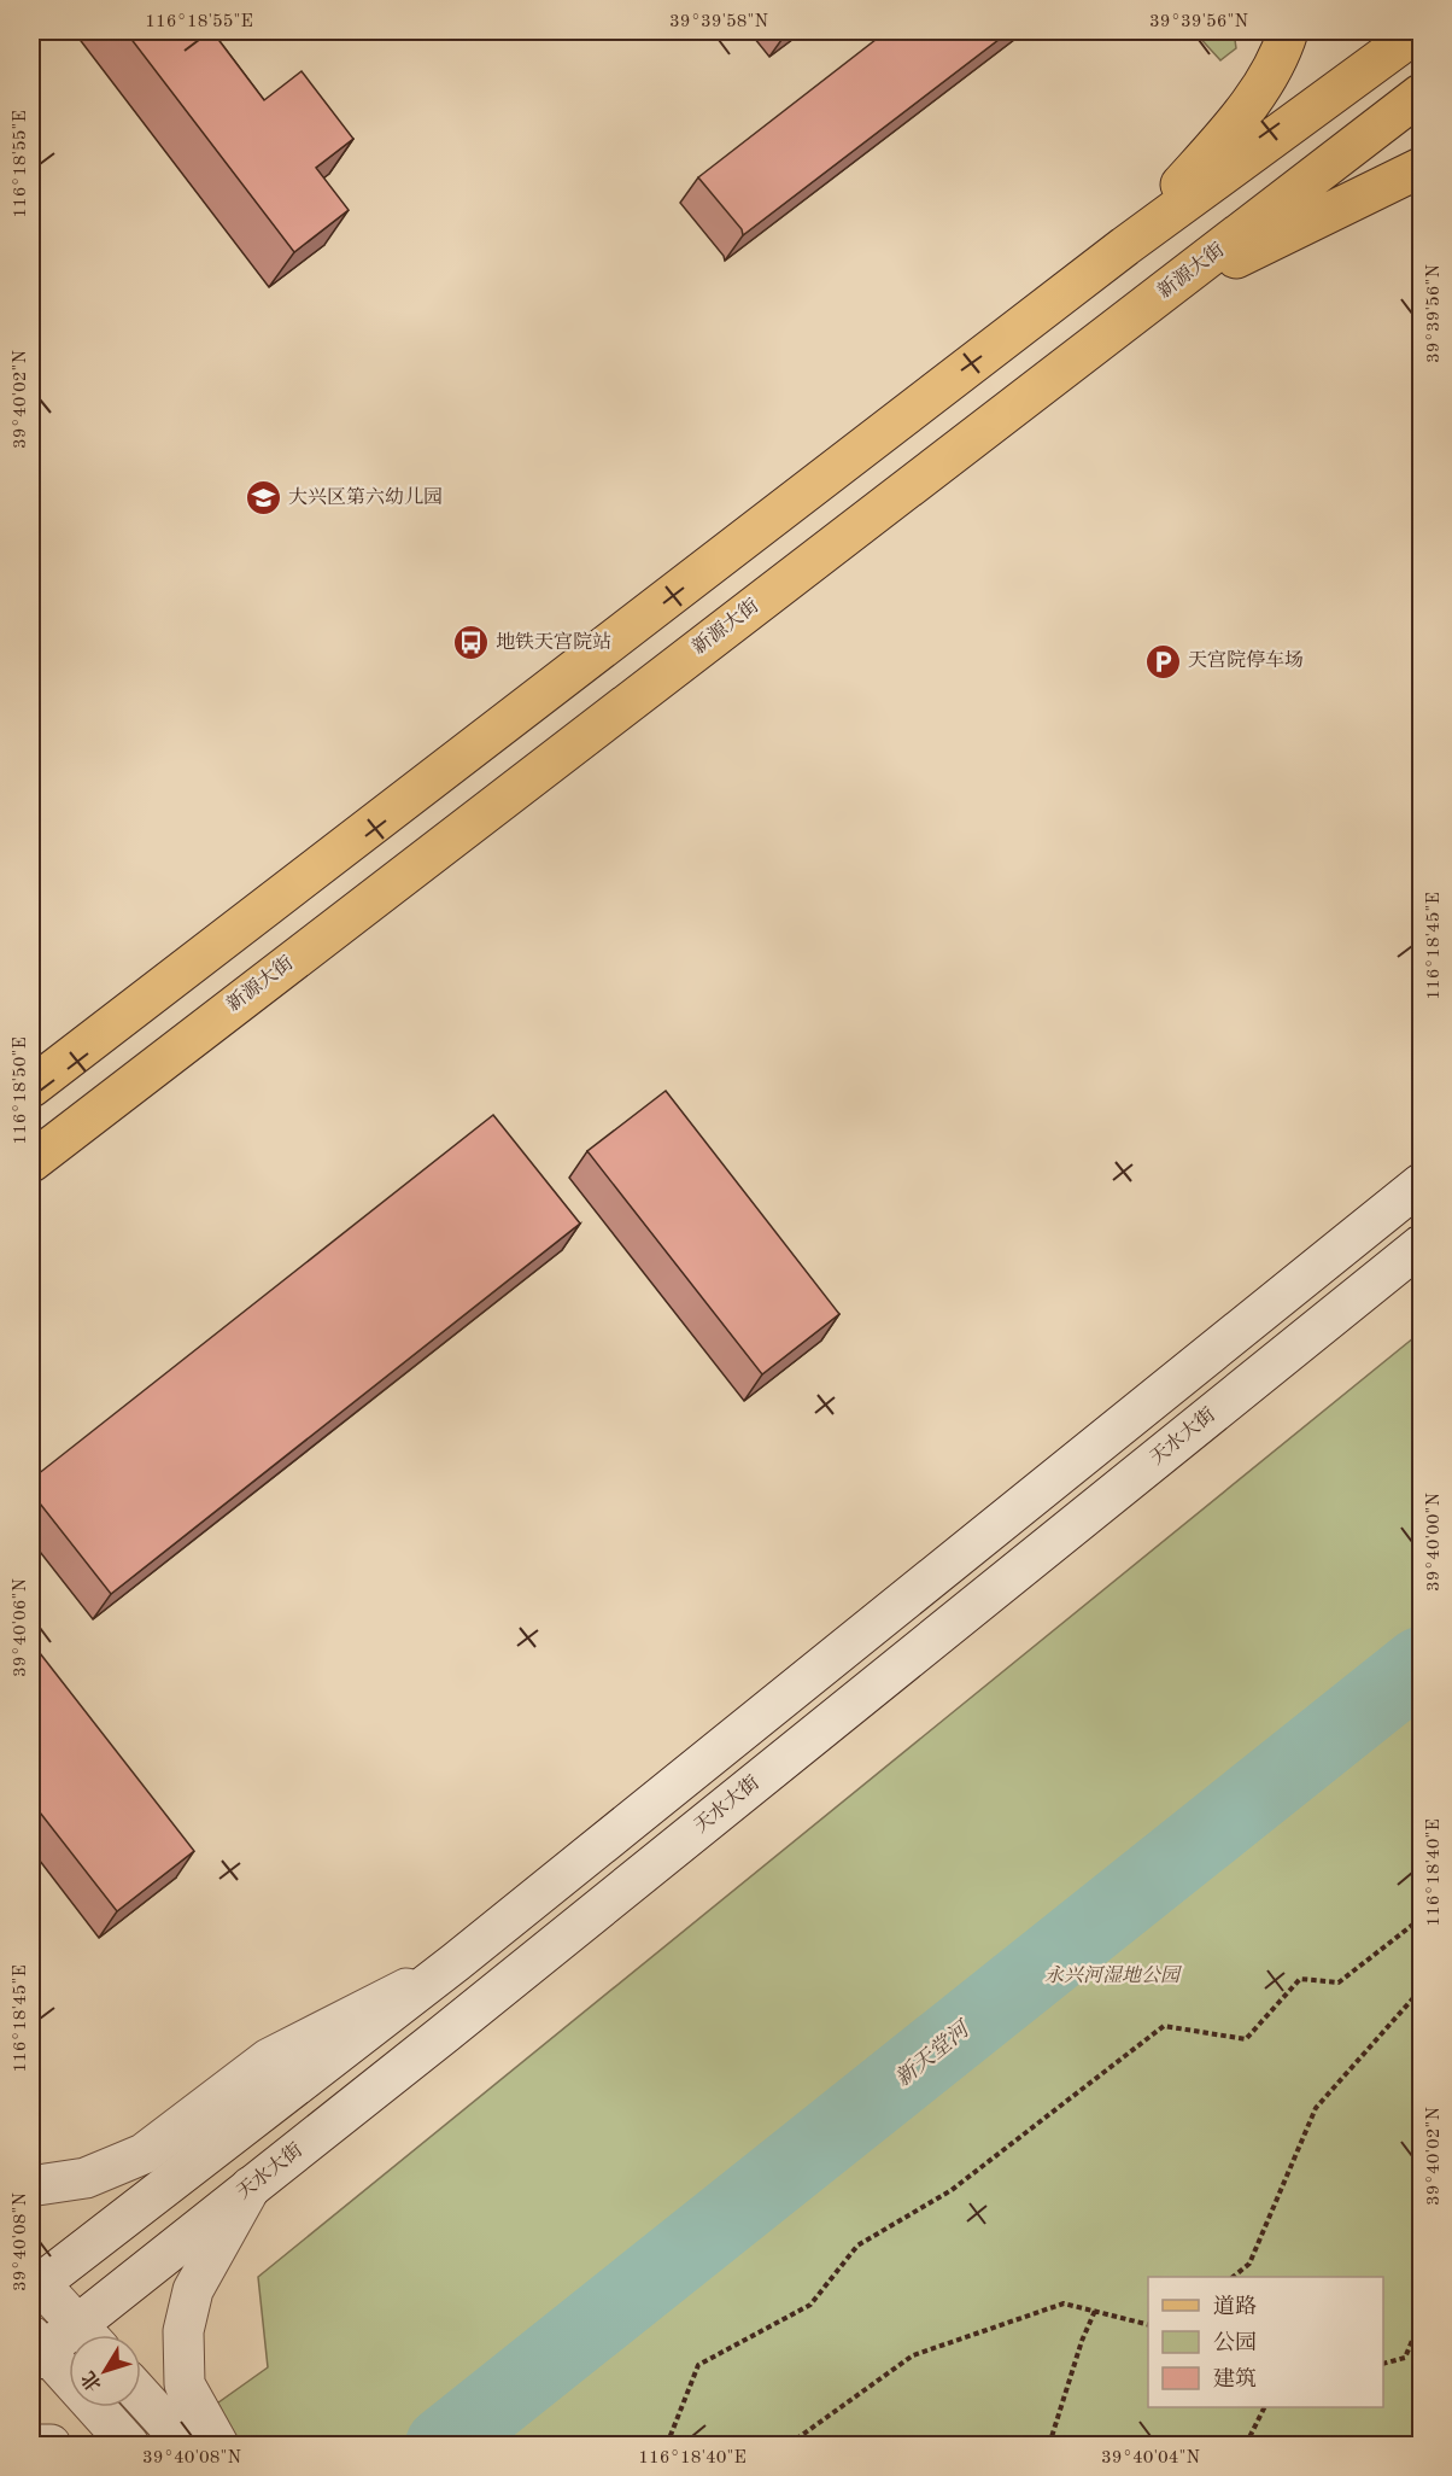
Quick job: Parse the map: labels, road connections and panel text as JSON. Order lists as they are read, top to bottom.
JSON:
{
  "streets": {
    "main road": ["新源大街", "天水大街"]
  },
  "water": ["新天堂河"],
  "parks": ["永兴河湿地公园"],
  "places": {
    "school or university": ["大兴区第六幼儿园"],
    "bus stop": ["地铁天宫院站"],
    "parking": ["天宫院停车场"]
  },
  "legend": ["道路", "公园", "建筑"],
  "north": "bottom left",
  "coordinates": [
    "116°18'55\"E",
    "39°39'58\"N",
    "39°39'56\"N",
    "39°40'02\"N",
    "116°18'45\"E",
    "116°18'50\"E",
    "39°40'00\"N",
    "39°40'06\"N",
    "116°18'40\"E",
    "39°40'08\"N",
    "39°40'04\"N"
  ]
}
